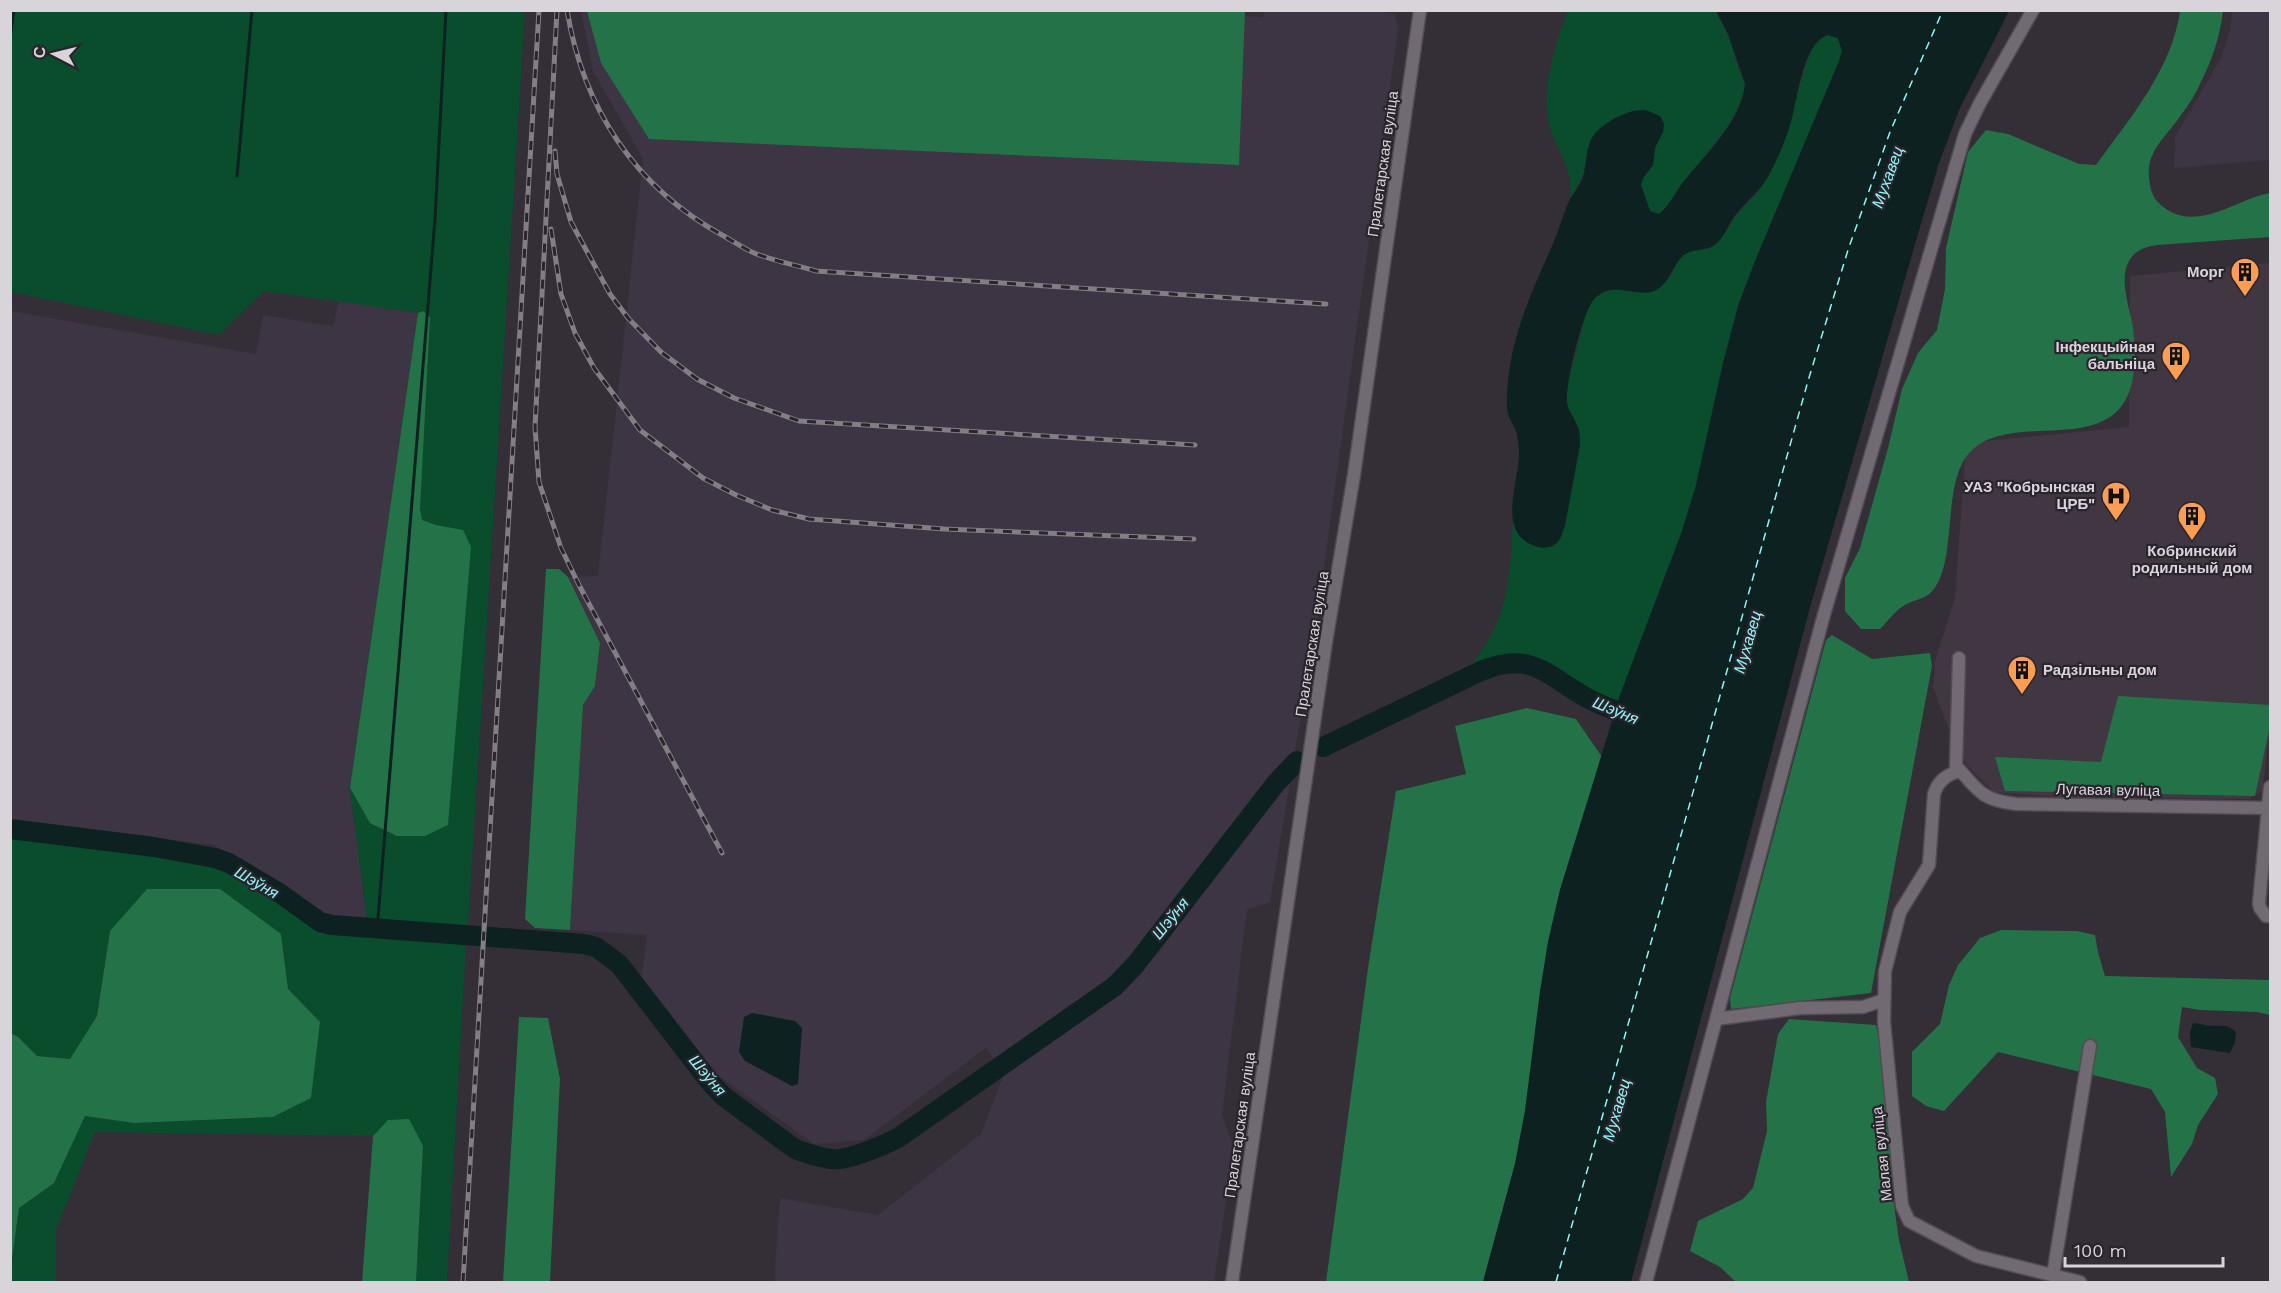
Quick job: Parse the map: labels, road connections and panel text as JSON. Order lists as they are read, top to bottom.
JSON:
{
  "streets": {
    "street": ["Пралетарская вуліца", "Лугавая вуліца", "Малая вуліца"]
  },
  "crossings": [
    ["Лугавая вуліца", "Малая вуліца"]
  ],
  "water": ["Мухавец", "Шэўня"],
  "places": {
    "building": [
      "Морг",
      "Інфекцыйная бальніца",
      "Кобринский родильный дом",
      "Радзільны дом"
    ],
    "hospital": ["УАЗ \"Кобрынская ЦРБ\""]
  },
  "scale_bar": "100 m",
  "north": "left"
}
